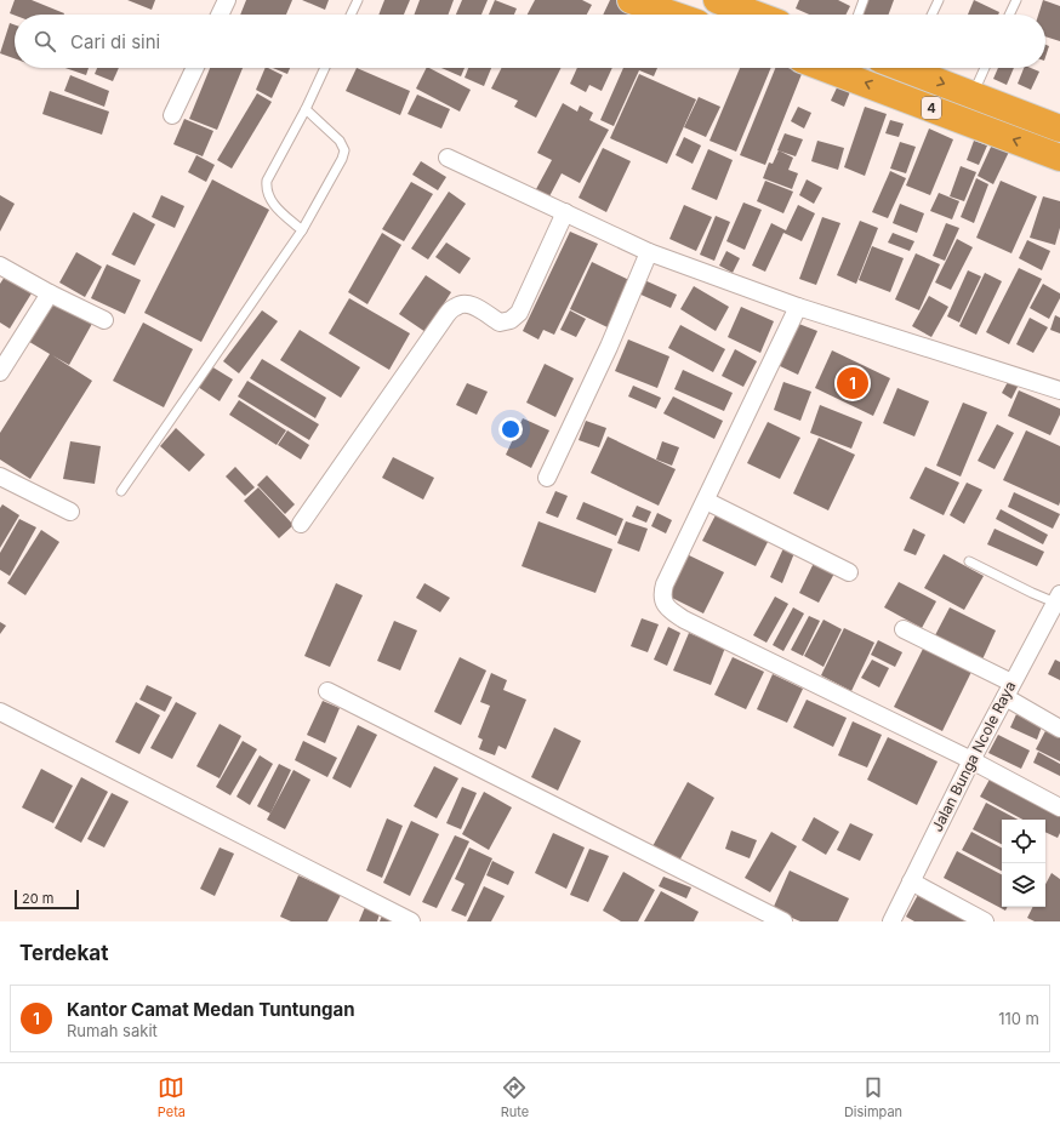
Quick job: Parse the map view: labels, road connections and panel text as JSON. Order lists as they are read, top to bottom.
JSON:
{
  "streets": {
    "highway": ["4"],
    "street": ["Jalan Bunga Ncole Raya"]
  },
  "scale_bar": "20 m",
  "page": {
    "search": "Cari di sini",
    "pins": "1",
    "scale": "20 m",
    "heading": "Terdekat",
    "list": [
      {
        "mark": "1",
        "name": "Kantor Camat Medan Tuntungan",
        "note": "Rumah sakit",
        "value": "110 m"
      }
    ],
    "nav": ["Peta", "Rute", "Disimpan"]
  }
}
